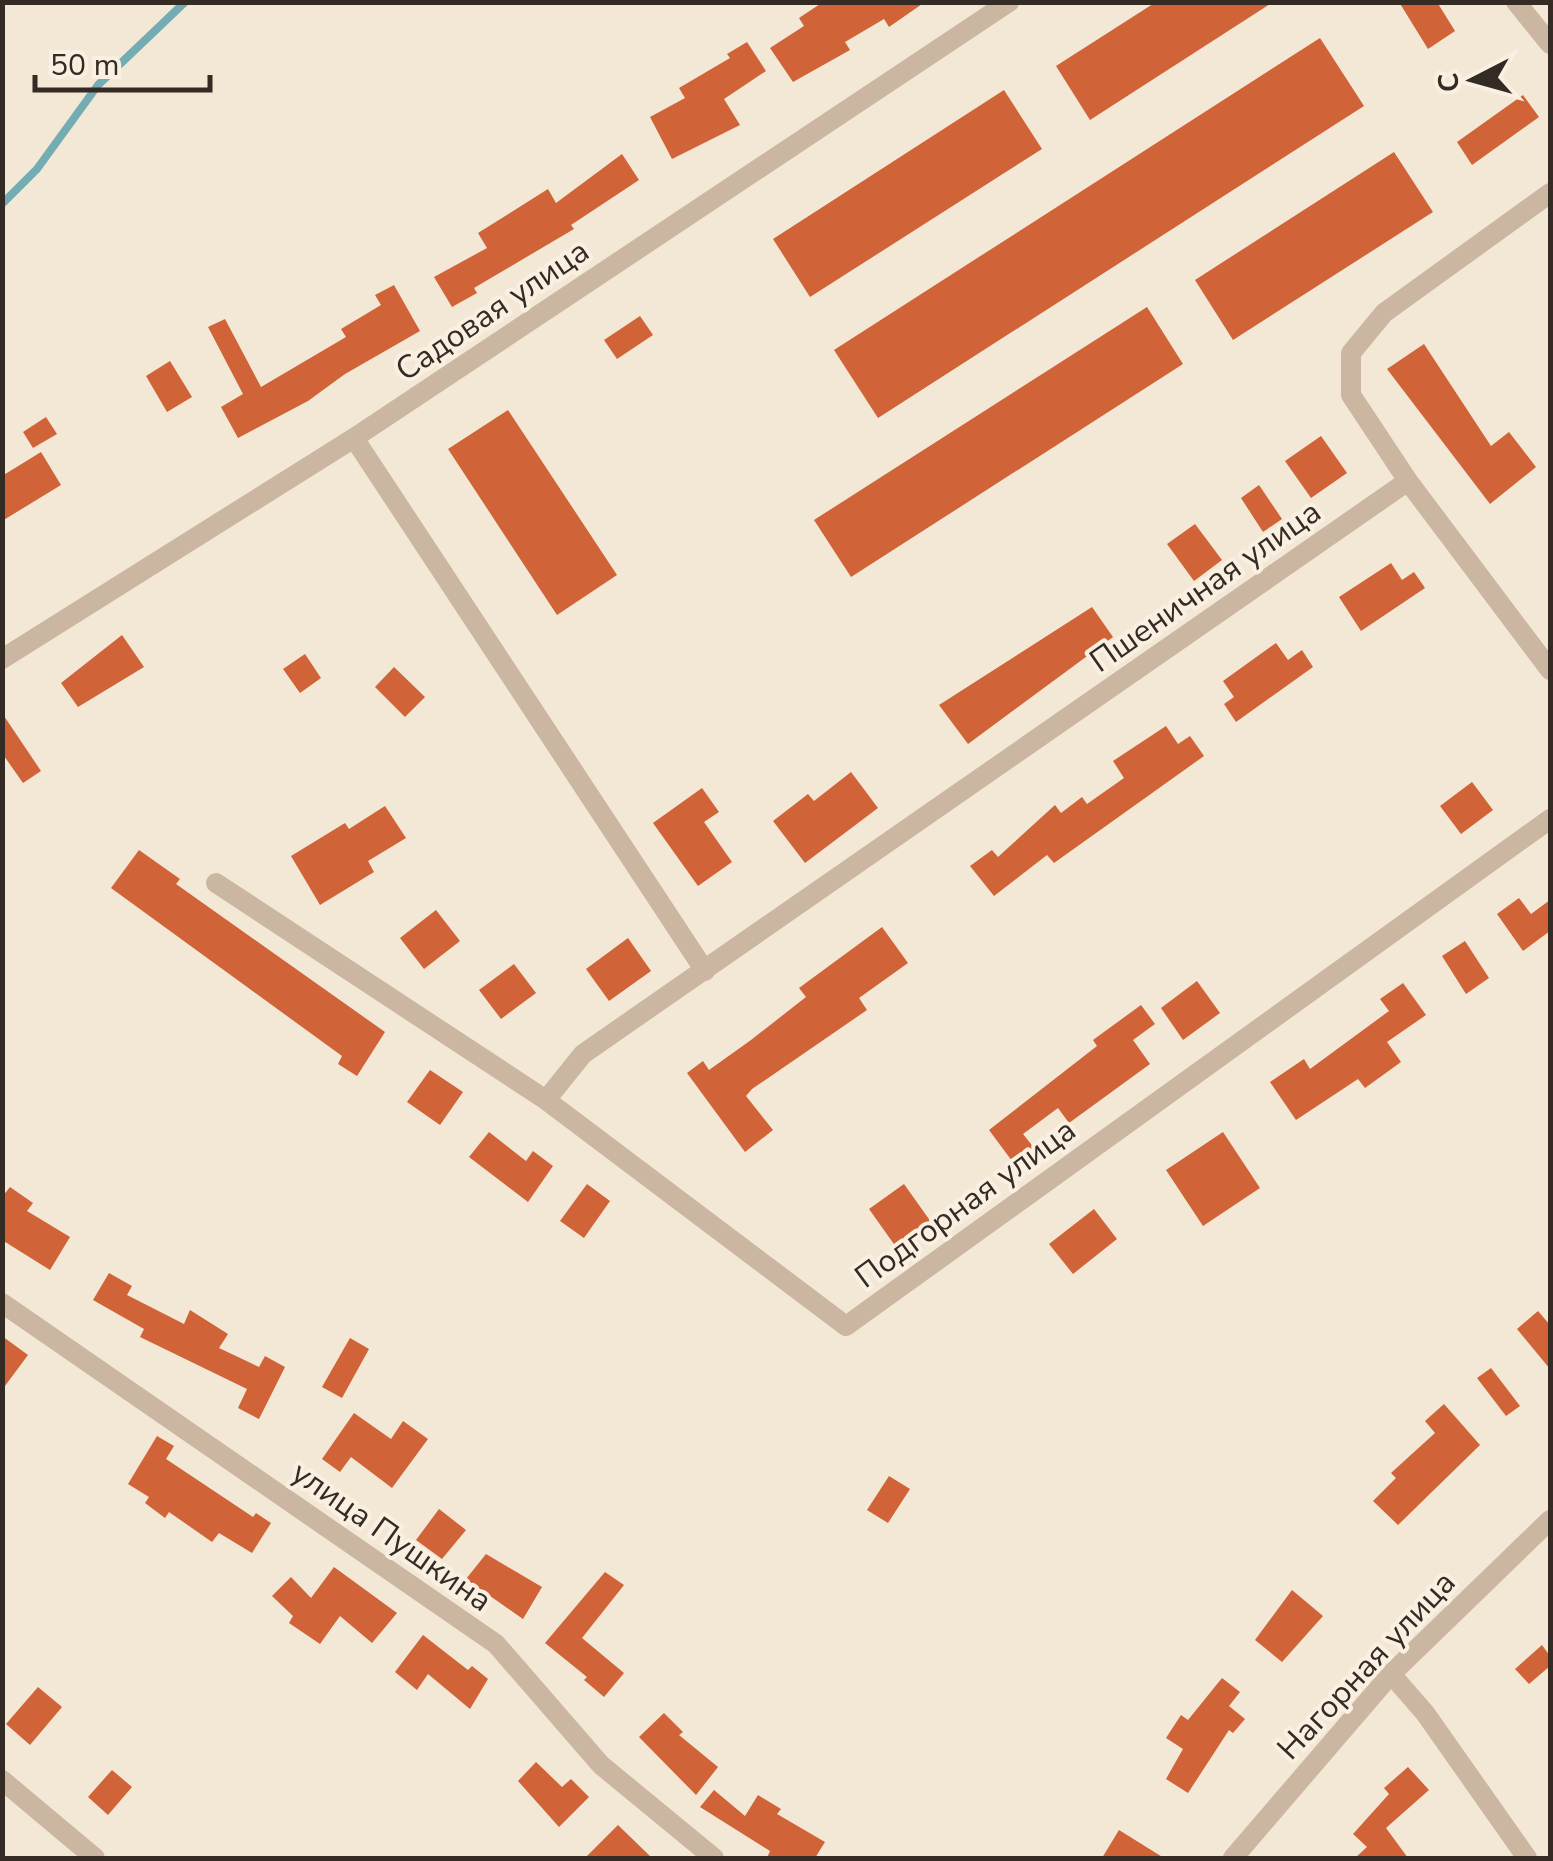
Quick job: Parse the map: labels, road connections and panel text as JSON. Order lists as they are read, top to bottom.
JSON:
{
  "streets": {
    "street": [
      "Садовая улица",
      "Пшеничная улица",
      "Подгорная улица",
      "улица Пушкина",
      "Нагорная улица"
    ]
  },
  "crossings": [
    ["Пшеничная улица", "Подгорная улица"]
  ],
  "scale_bar": "50 m",
  "north": "left"
}
